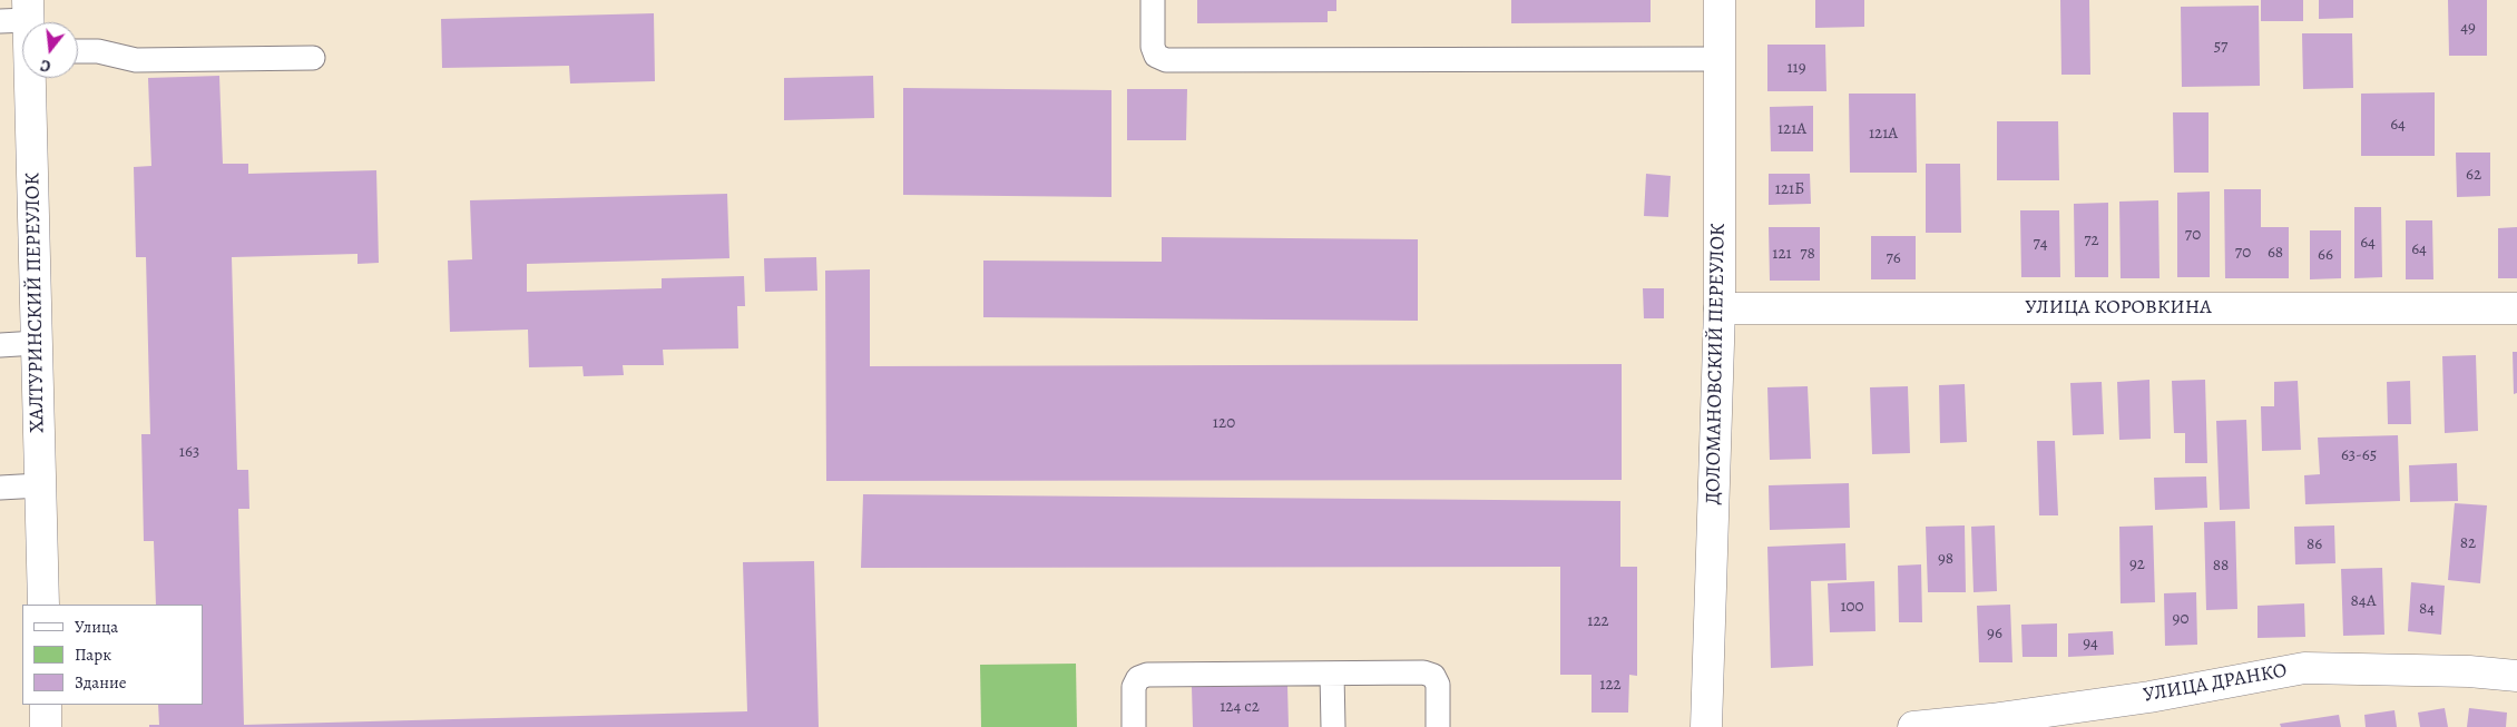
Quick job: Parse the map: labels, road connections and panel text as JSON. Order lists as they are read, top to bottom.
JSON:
{
  "streets": {
    "street": [
      "ХАЛТУРИНСКИЙ ПЕРЕУЛОК",
      "УЛИЦА КОРОВКИНА",
      "ДОЛОМАНОВСКИЙ ПЕРЕУЛОК",
      "УЛИЦА ДРАНКО"
    ]
  },
  "crossings": [
    ["УЛИЦА КОРОВКИНА", "ДОЛОМАНОВСКИЙ ПЕРЕУЛОК"]
  ],
  "house_numbers": [
    "49",
    "57",
    "119",
    "64",
    "121А",
    "121А",
    "62",
    "121Б",
    "70",
    "72",
    "64",
    "74",
    "64",
    "70",
    "68",
    "121",
    "78",
    "66",
    "76",
    "120",
    "163",
    "63-65",
    "82",
    "86",
    "98",
    "92",
    "88",
    "84А",
    "100",
    "84",
    "90",
    "122",
    "96",
    "94",
    "122",
    "124 с2"
  ],
  "legend": ["Улица", "Парк", "Здание"],
  "north": "bottom"
}
